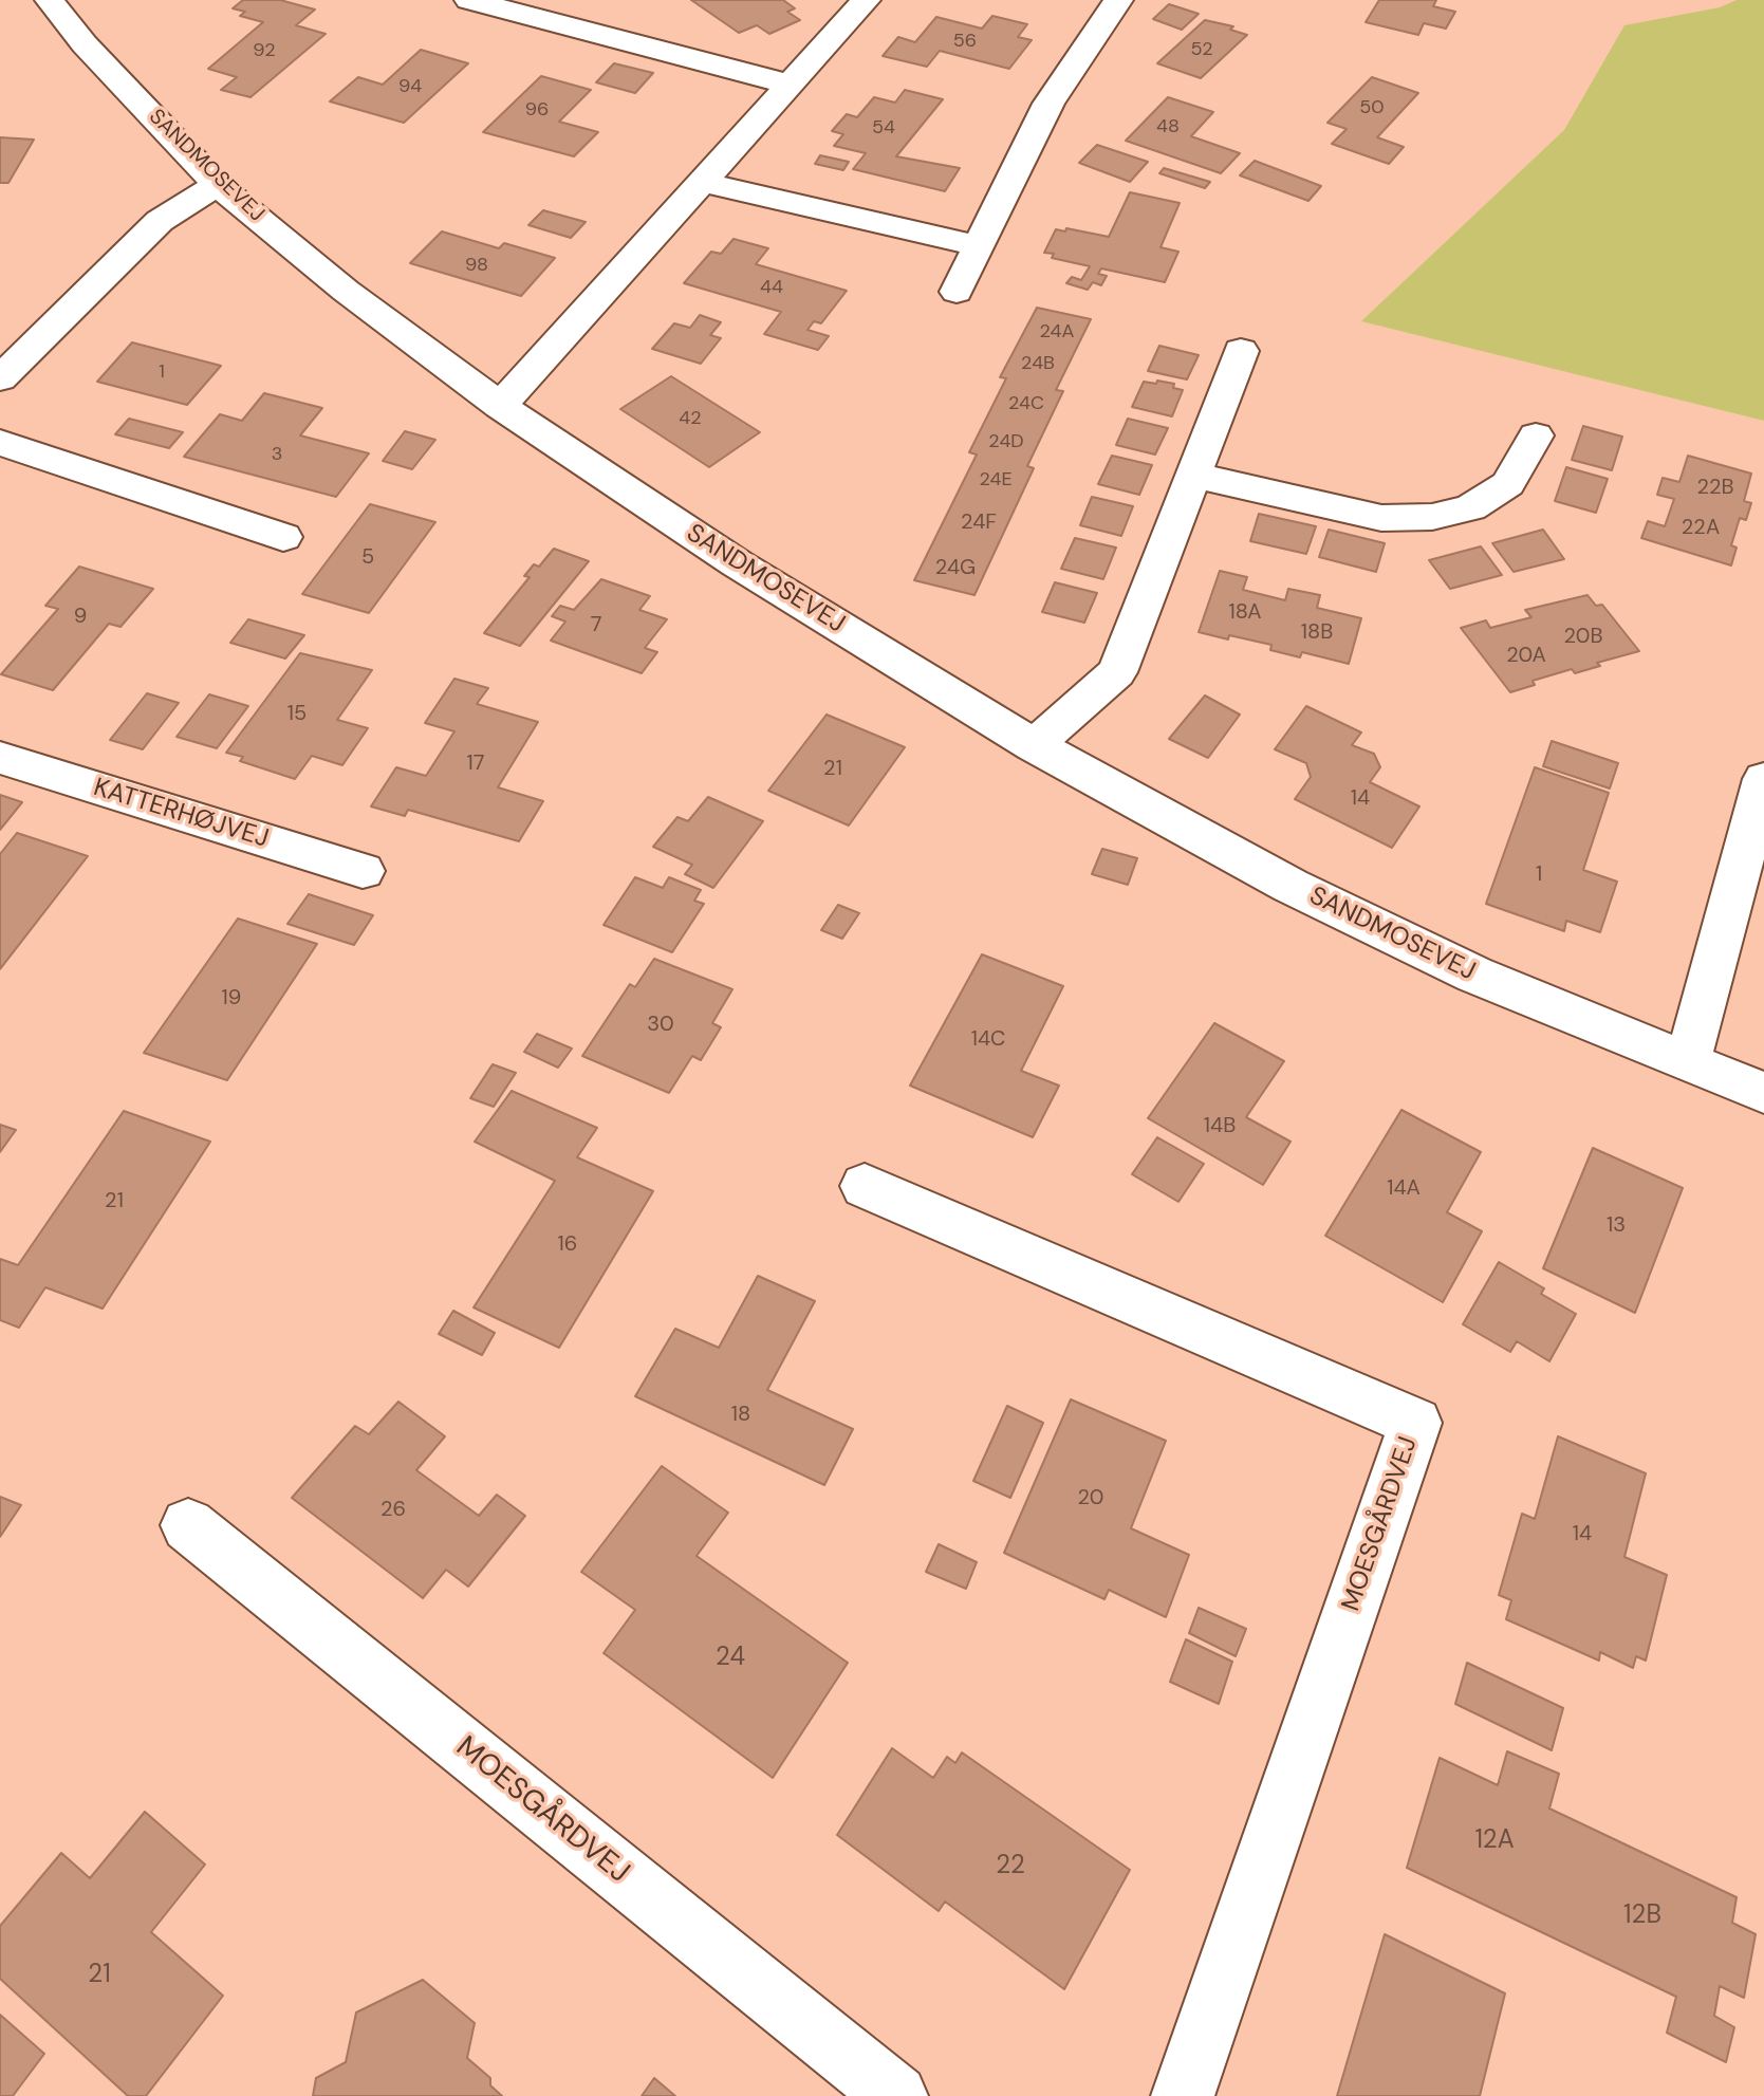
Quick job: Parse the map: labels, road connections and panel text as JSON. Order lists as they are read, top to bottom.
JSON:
{
  "streets": {
    "street": ["SANDMOSEVEJ", "KATTERHØJVEJ", "MOESGÅRDVEJ"]
  },
  "house_numbers": [
    "56",
    "52",
    "92",
    "94",
    "50",
    "96",
    "48",
    "54",
    "98",
    "44",
    "24A",
    "24B",
    "1",
    "24C",
    "42",
    "24D",
    "3",
    "24E",
    "22B",
    "24F",
    "22A",
    "5",
    "24G",
    "18A",
    "9",
    "7",
    "18B",
    "20B",
    "20A",
    "15",
    "17",
    "21",
    "14",
    "1",
    "19",
    "30",
    "14C",
    "14B",
    "14A",
    "21",
    "13",
    "16",
    "18",
    "20",
    "26",
    "14",
    "24",
    "12A",
    "22",
    "12B",
    "21"
  ]
}
